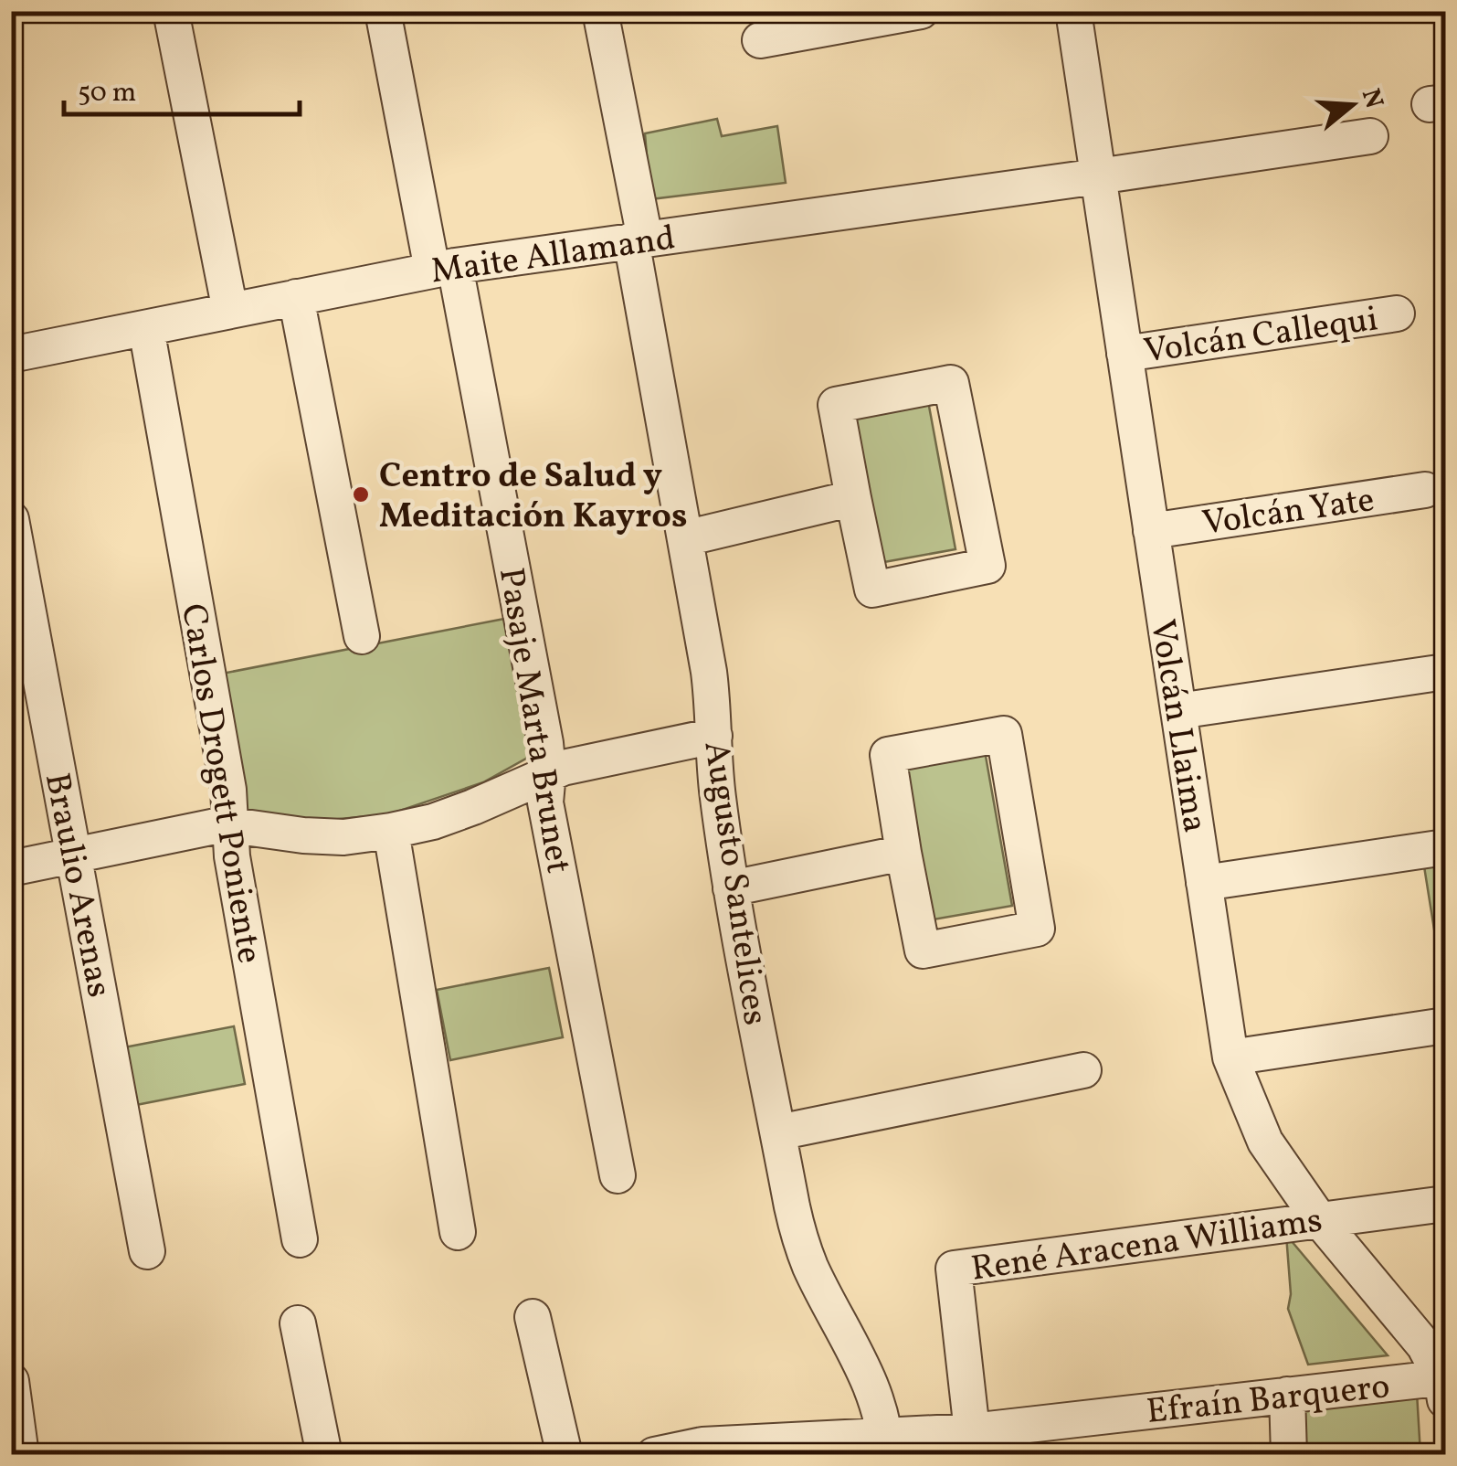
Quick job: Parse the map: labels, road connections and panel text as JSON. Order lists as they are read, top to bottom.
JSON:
{
  "streets": {
    "street": [
      "Maite Allamand",
      "Volcán Callequi",
      "Volcán Yate",
      "Pasaje Marta Brunet",
      "Volcán Llaima",
      "Carlos Drogett Poniente",
      "Augusto Santelices",
      "Braulio Arenas",
      "René Aracena Williams",
      "Efraín Barquero"
    ]
  },
  "crossings": [
    ["Maite Allamand", "Pasaje Marta Brunet"],
    ["Maite Allamand", "Volcán Llaima"],
    ["Maite Allamand", "Carlos Drogett Poniente"],
    ["Maite Allamand", "Augusto Santelices"],
    ["Volcán Callequi", "Volcán Llaima"],
    ["Volcán Yate", "Volcán Llaima"],
    ["Volcán Llaima", "René Aracena Williams"],
    ["Volcán Llaima", "Efraín Barquero"],
    ["Augusto Santelices", "Efraín Barquero"],
    ["René Aracena Williams", "Efraín Barquero"]
  ],
  "places": ["Centro de Salud y Meditación Kayros"],
  "scale_bar": "50 m",
  "north": "right"
}
